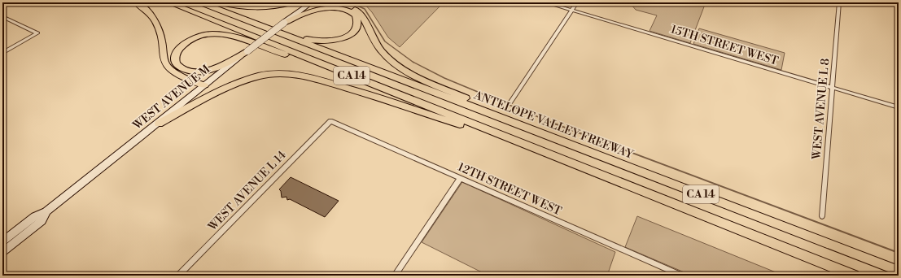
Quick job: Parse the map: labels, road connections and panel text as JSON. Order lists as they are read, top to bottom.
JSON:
{
  "streets": {
    "highway": ["CA 14", "ANTELOPE VALLEY FREEWAY"],
    "main road": ["WEST AVENUE M"],
    "street": [
      "15TH STREET WEST",
      "WEST AVENUE L 8",
      "12TH STREET WEST",
      "WEST AVENUE L 14"
    ]
  },
  "crossings": [
    ["15TH STREET WEST", "WEST AVENUE L 8"],
    ["12TH STREET WEST", "WEST AVENUE L 14"]
  ]
}
